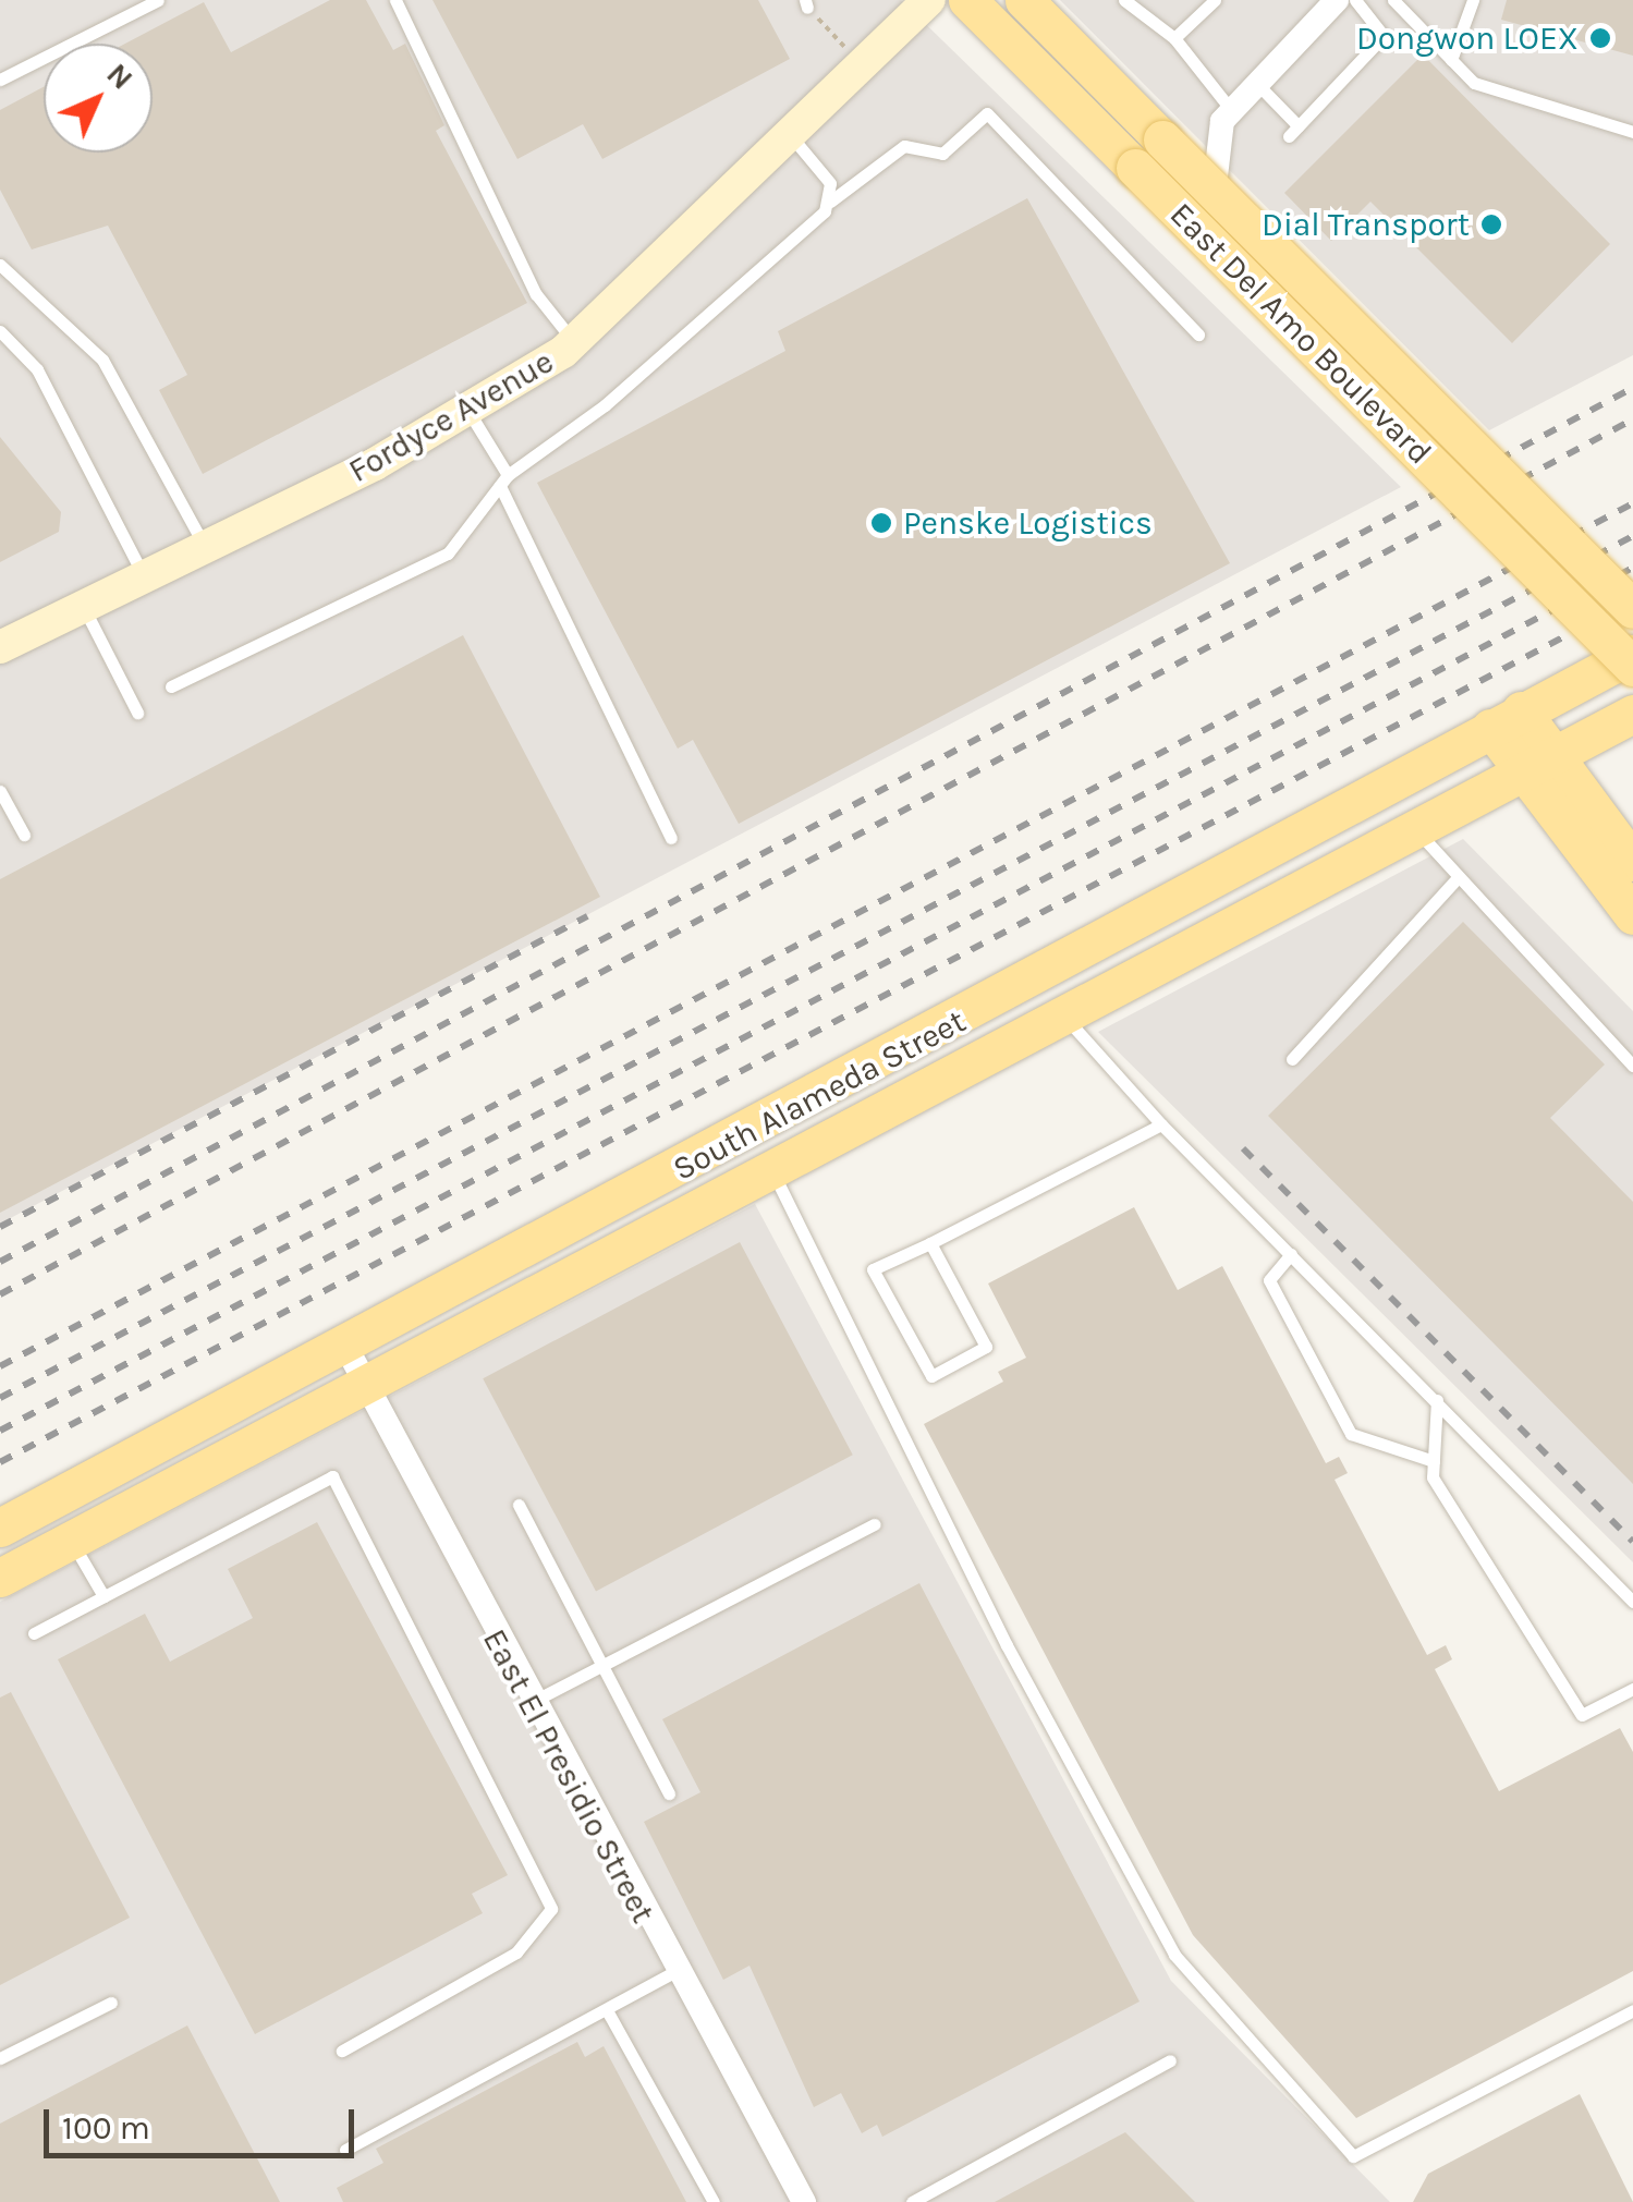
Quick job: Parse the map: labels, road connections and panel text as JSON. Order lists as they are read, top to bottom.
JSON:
{
  "streets": {
    "main road": ["East Del Amo Boulevard", "South Alameda Street"],
    "street": ["Fordyce Avenue", "East El Presidio Street"]
  },
  "crossings": [
    ["South Alameda Street", "East El Presidio Street"]
  ],
  "places": ["Dongwon LOEX", "Dial Transport", "Penske Logistics"],
  "scale_bar": "100 m",
  "north": "top right"
}
